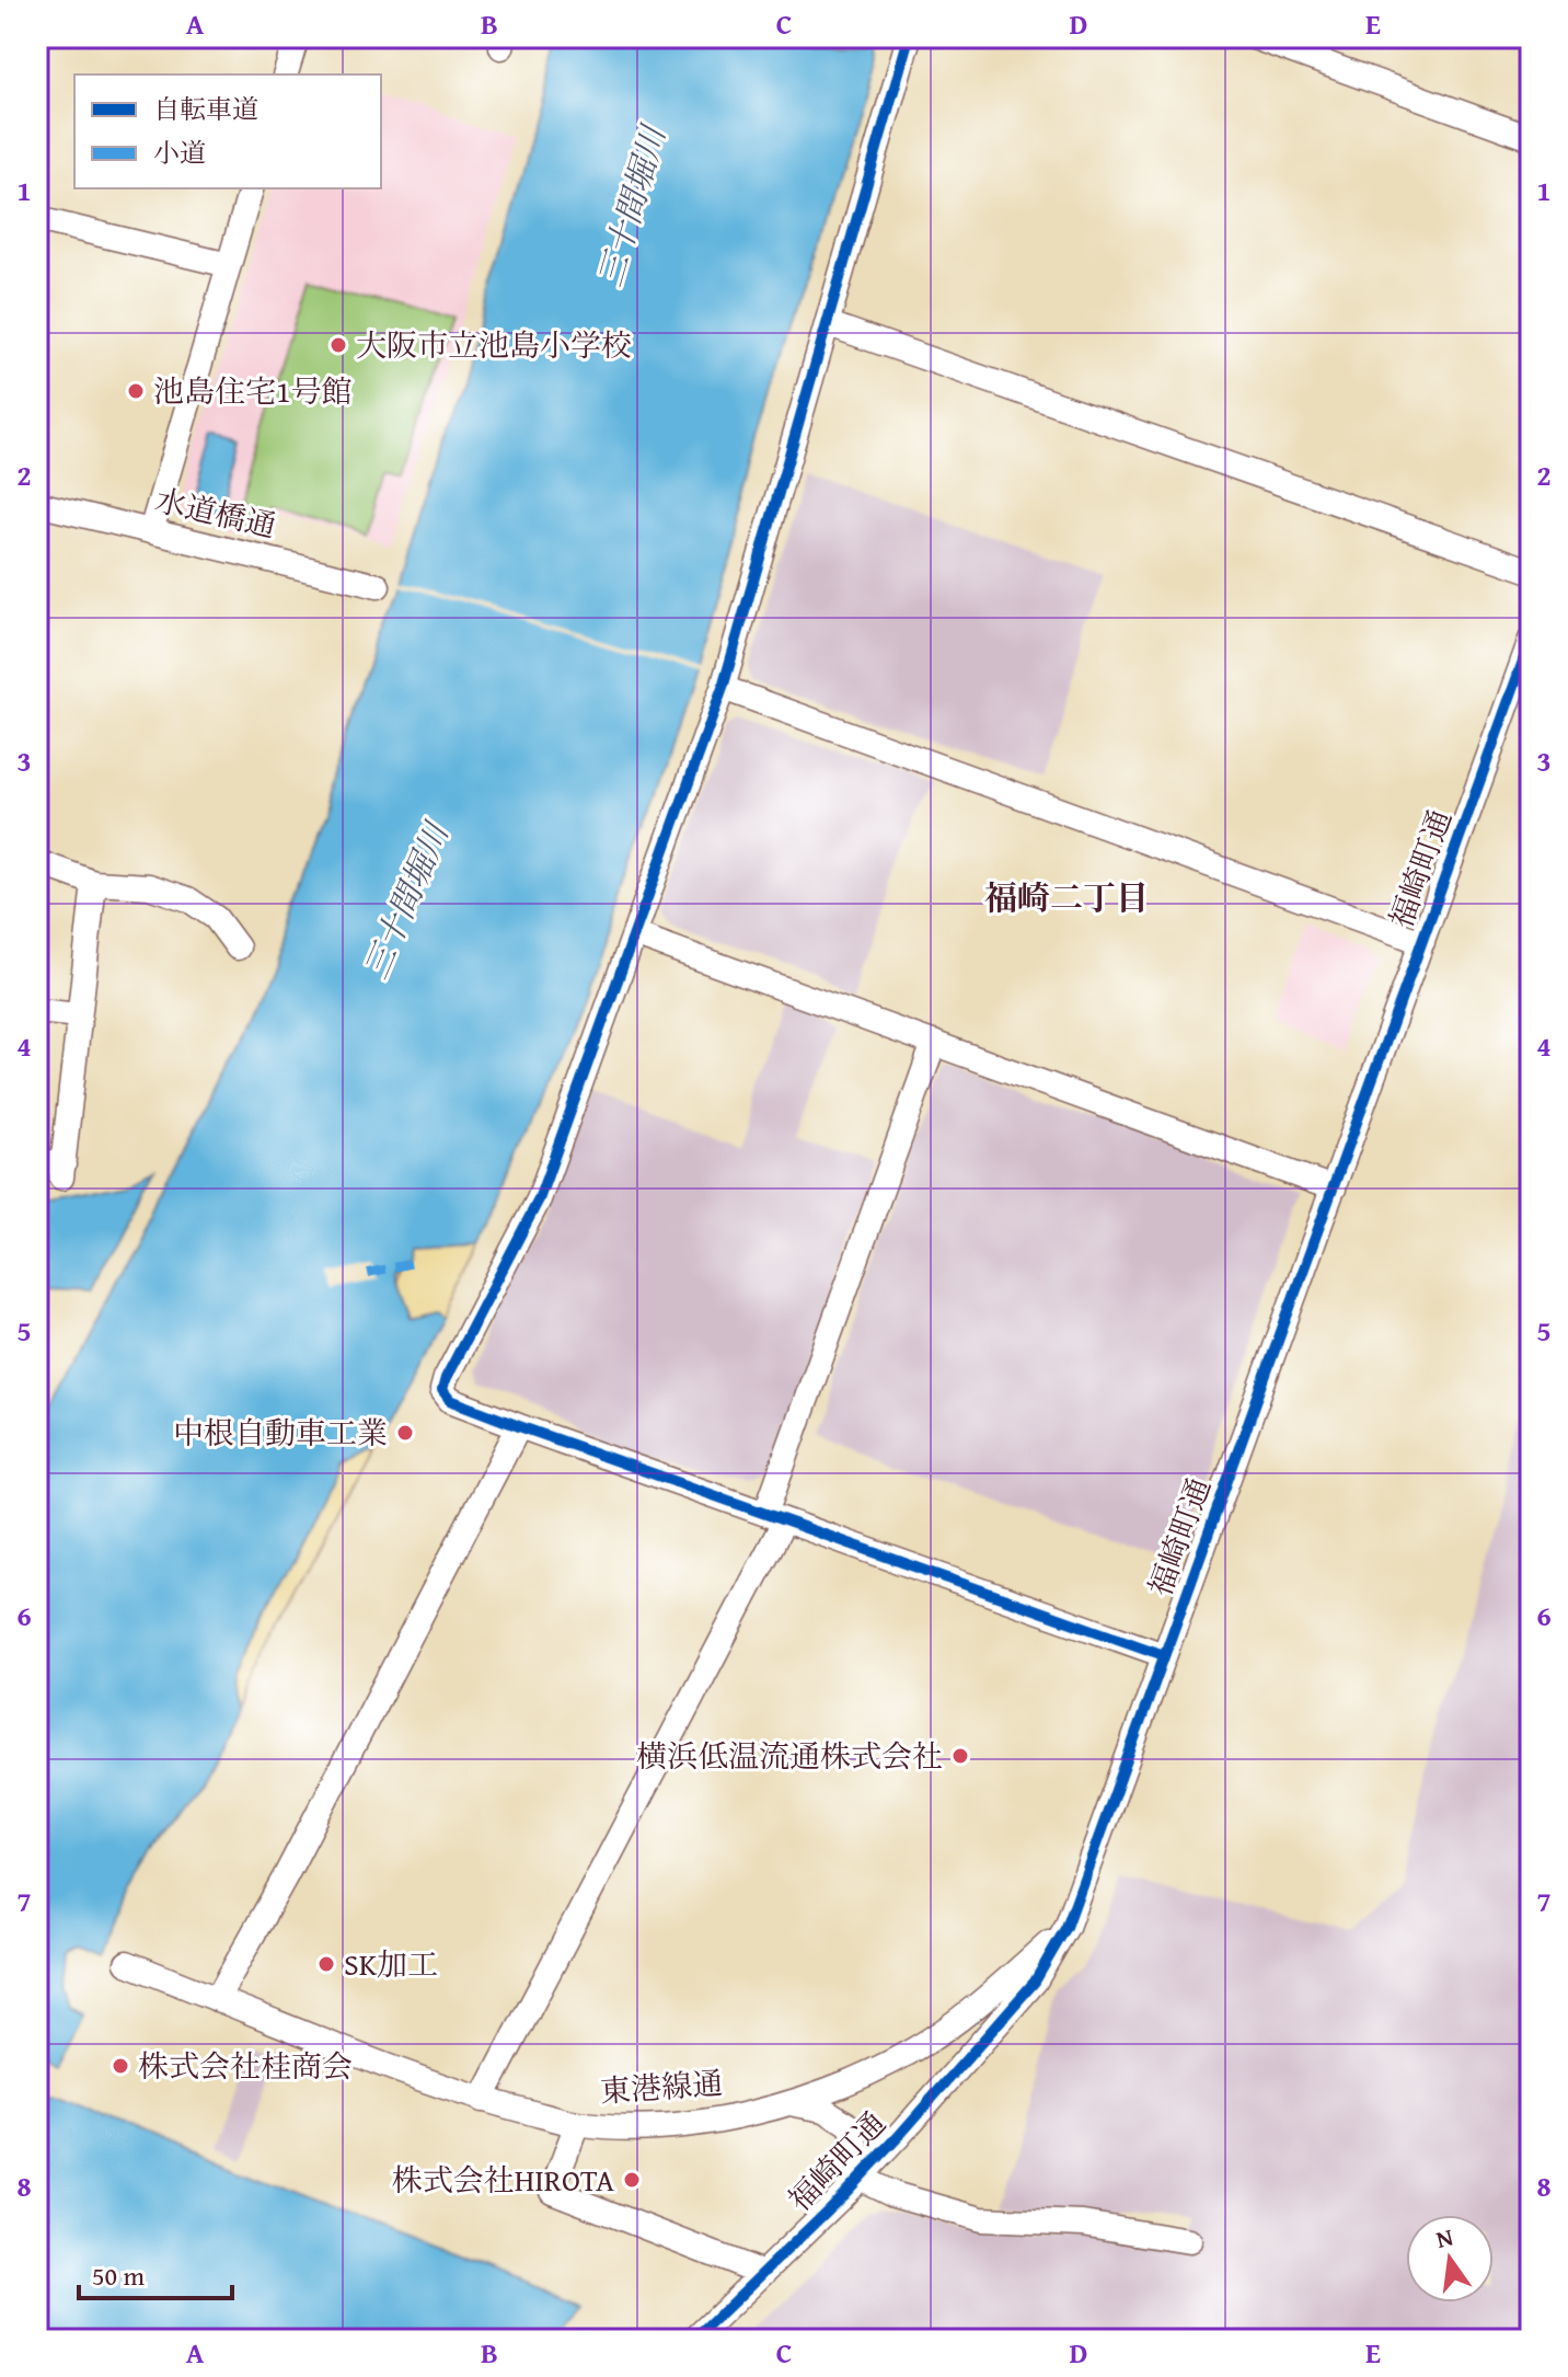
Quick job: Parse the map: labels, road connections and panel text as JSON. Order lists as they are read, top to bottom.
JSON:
{
  "streets": {
    "street": ["水道橋通", "福崎町通", "東港線通"]
  },
  "crossings": [
    ["福崎町通", "東港線通"]
  ],
  "districts": ["福崎二丁目"],
  "water": ["三十間堀川"],
  "places": [
    "大阪市立池島小学校",
    "池島住宅1号館",
    "中根自動車工業",
    "横浜低温流通株式会社",
    "SK加工",
    "株式会社桂商会",
    "株式会社HIROTA"
  ],
  "legend": ["自転車道", "小道"],
  "scale_bar": "50 m",
  "north": "top",
  "grid": {
    "columns": [
      "A",
      "B",
      "C",
      "D",
      "E"
    ],
    "rows": [
      "1",
      "2",
      "3",
      "4",
      "5",
      "6",
      "7",
      "8"
    ]
  }
}
